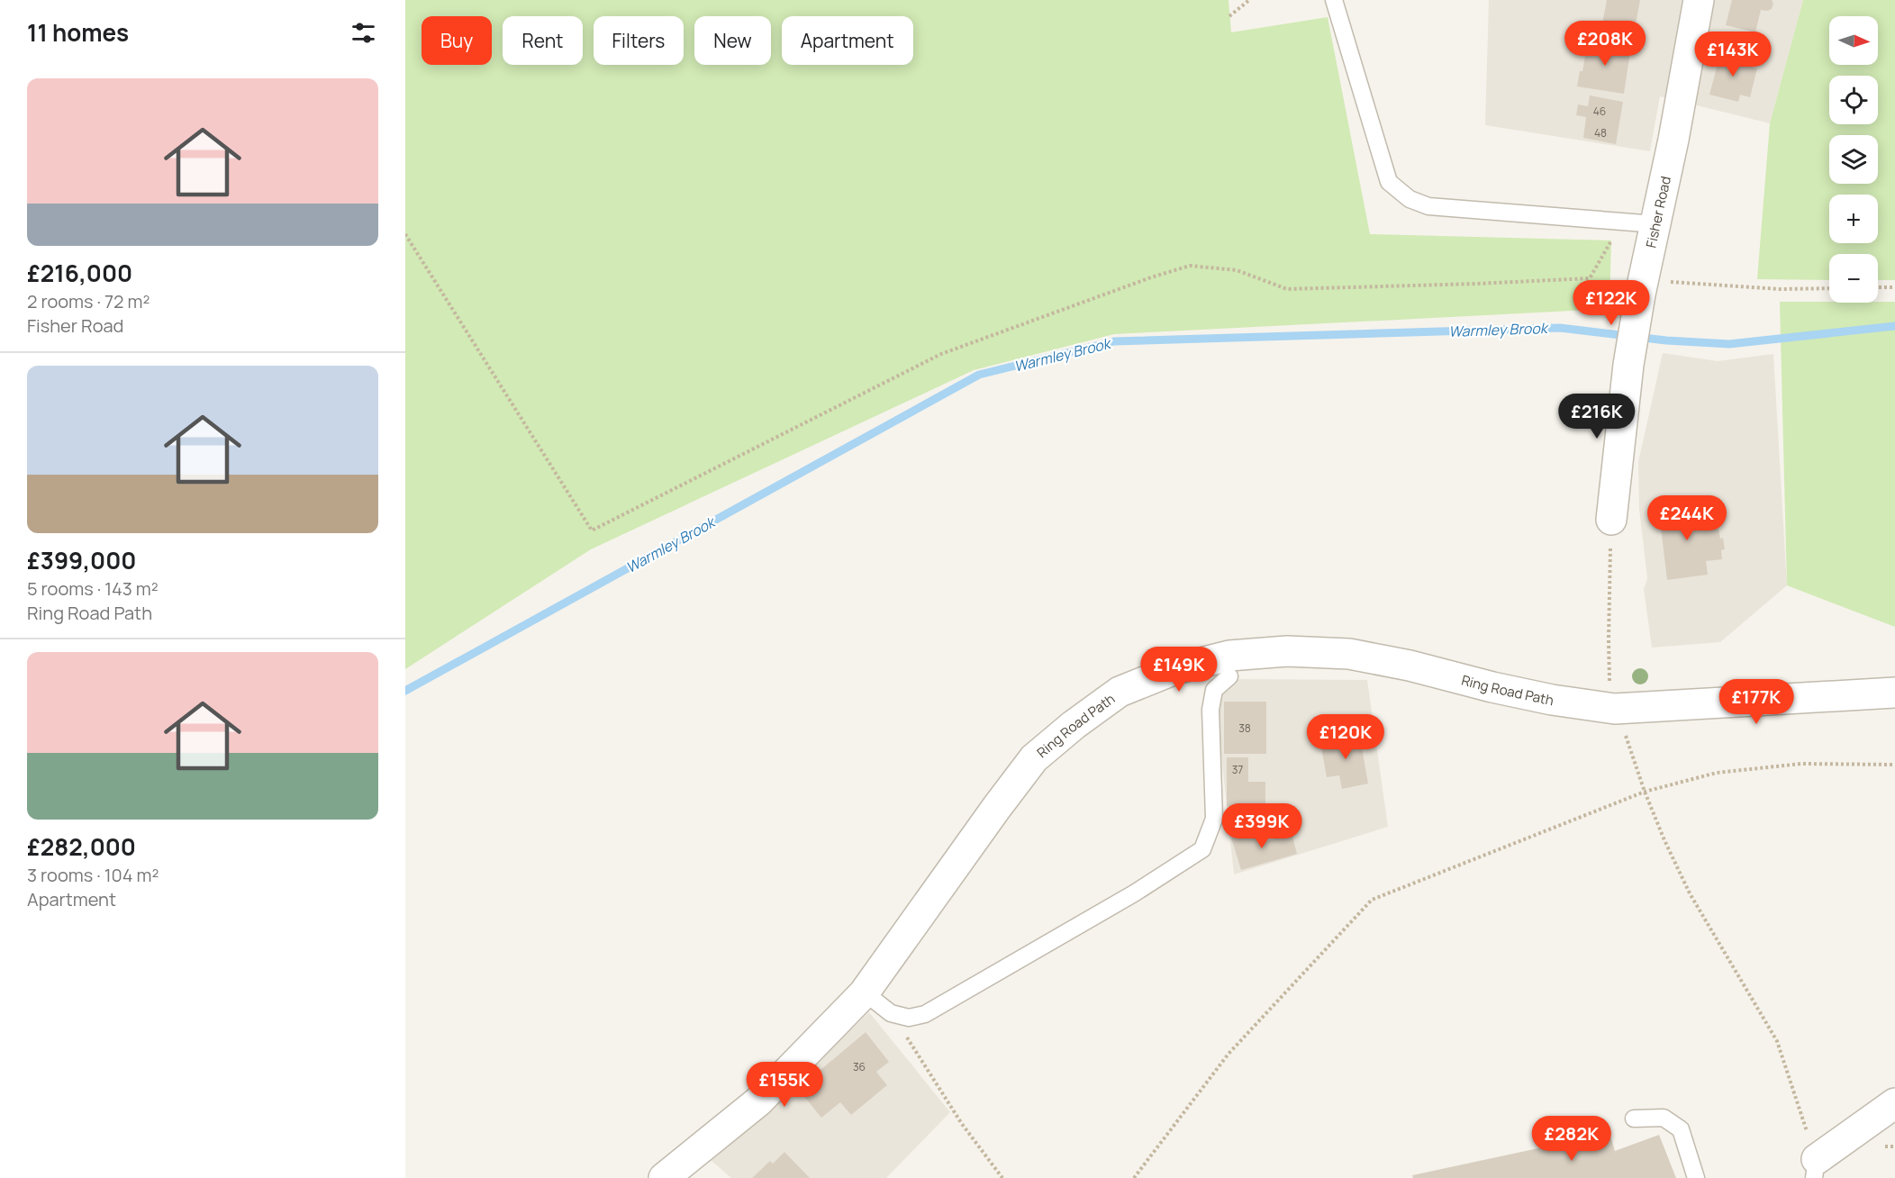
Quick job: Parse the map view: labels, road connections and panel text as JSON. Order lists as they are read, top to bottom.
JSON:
{
  "streets": {
    "street": ["Fisher Road", "Ring Road Path"]
  },
  "water": ["Warmley Brook"],
  "house_numbers": [
    "46",
    "48",
    "38",
    "37",
    "36"
  ],
  "north": "right",
  "page": {
    "heading": "11 homes",
    "map_buttons": ["+", "−"],
    "chip": [
      "Buy",
      "Rent",
      "Filters",
      "New",
      "Apartment"
    ],
    "price": [
      "£208K",
      "£143K",
      "£122K",
      "£216K",
      "£244K",
      "£149K",
      "£177K",
      "£120K",
      "£399K",
      "£155K",
      "£282K"
    ],
    "list": [
      {
        "name": "£216,000",
        "note": "2 rooms · 72 m² · Fisher Road"
      },
      {
        "name": "£399,000",
        "note": "5 rooms · 143 m² · Ring Road Path"
      },
      {
        "name": "£282,000",
        "note": "3 rooms · 104 m² · Apartment"
      }
    ]
  }
}
